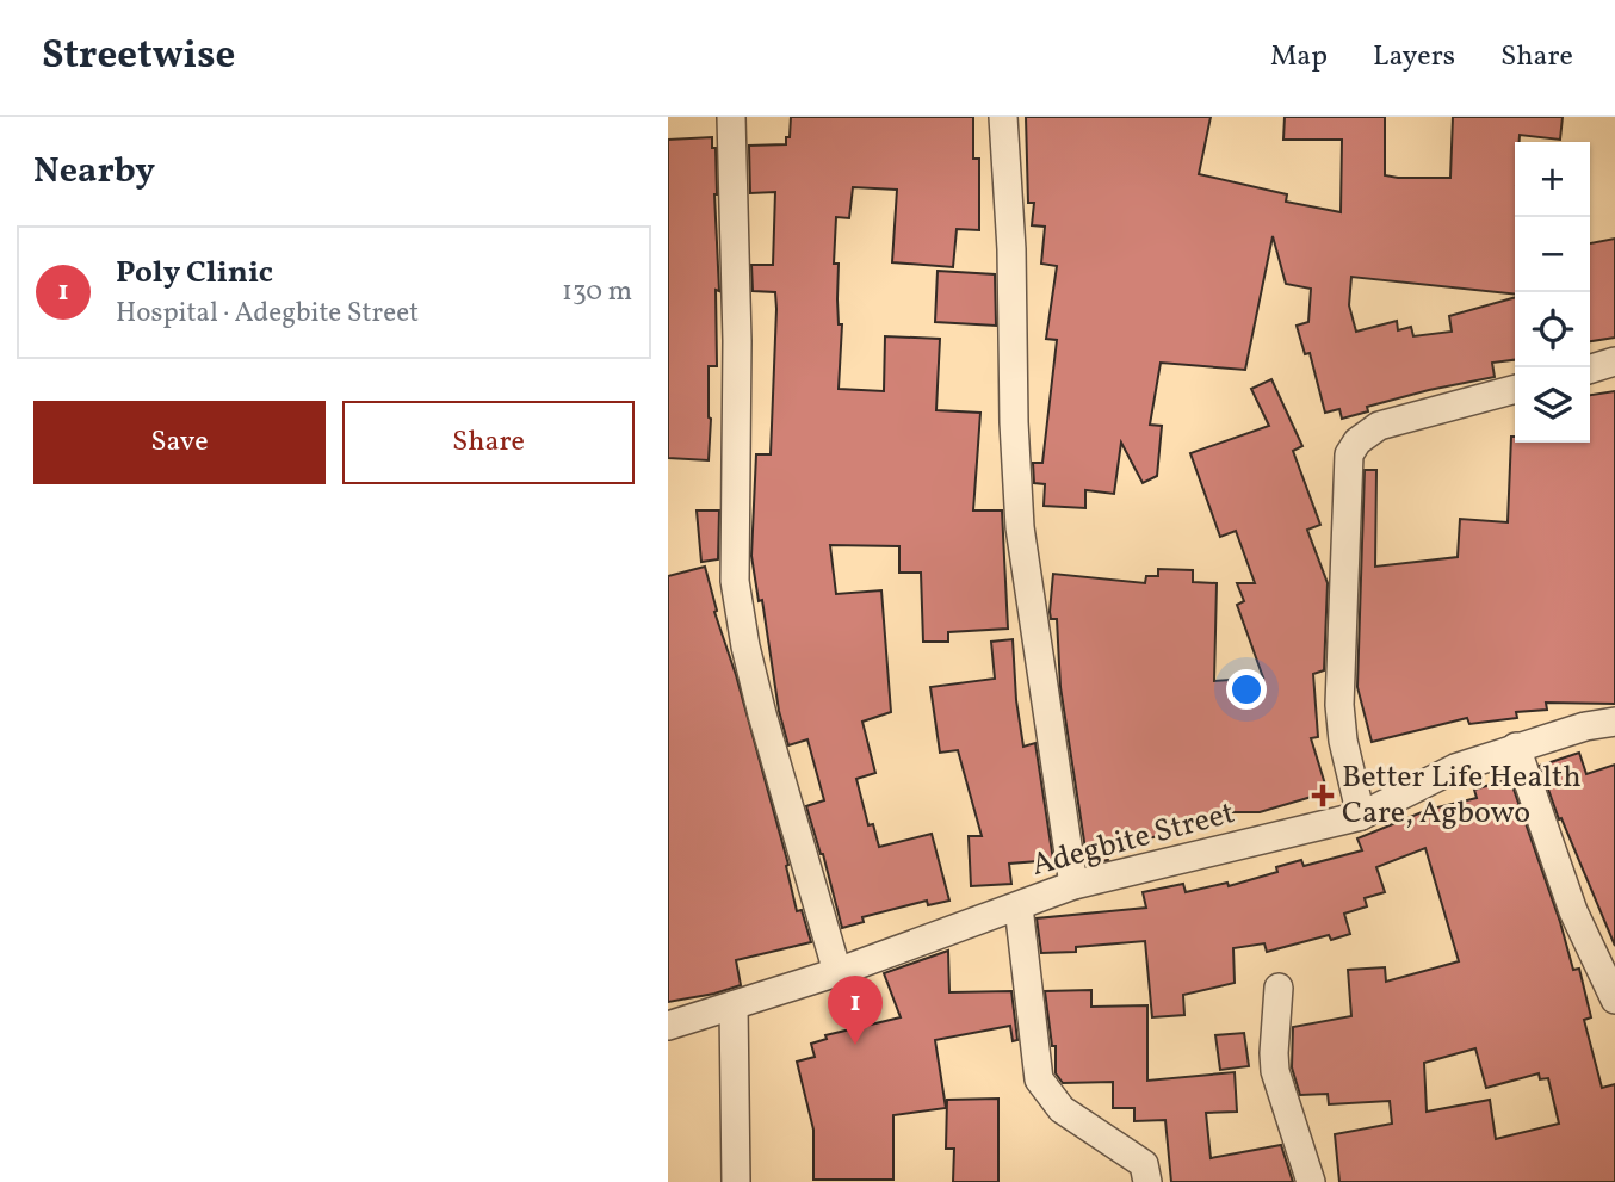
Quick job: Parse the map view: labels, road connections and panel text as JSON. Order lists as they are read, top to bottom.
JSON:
{
  "streets": {
    "street": ["Adegbite Street"]
  },
  "places": {
    "health": ["Better Life Health Care, Agbowo"]
  },
  "page": {
    "header": "Streetwise",
    "nav": ["Map", "Layers", "Share"],
    "heading": "Nearby",
    "map_buttons": ["+", "−"],
    "list": [
      {
        "mark": "1",
        "name": "Poly Clinic",
        "note": "Hospital · Adegbite Street",
        "value": "130 m"
      }
    ],
    "buttons": ["Save", "Share"],
    "pins": "1"
  }
}
